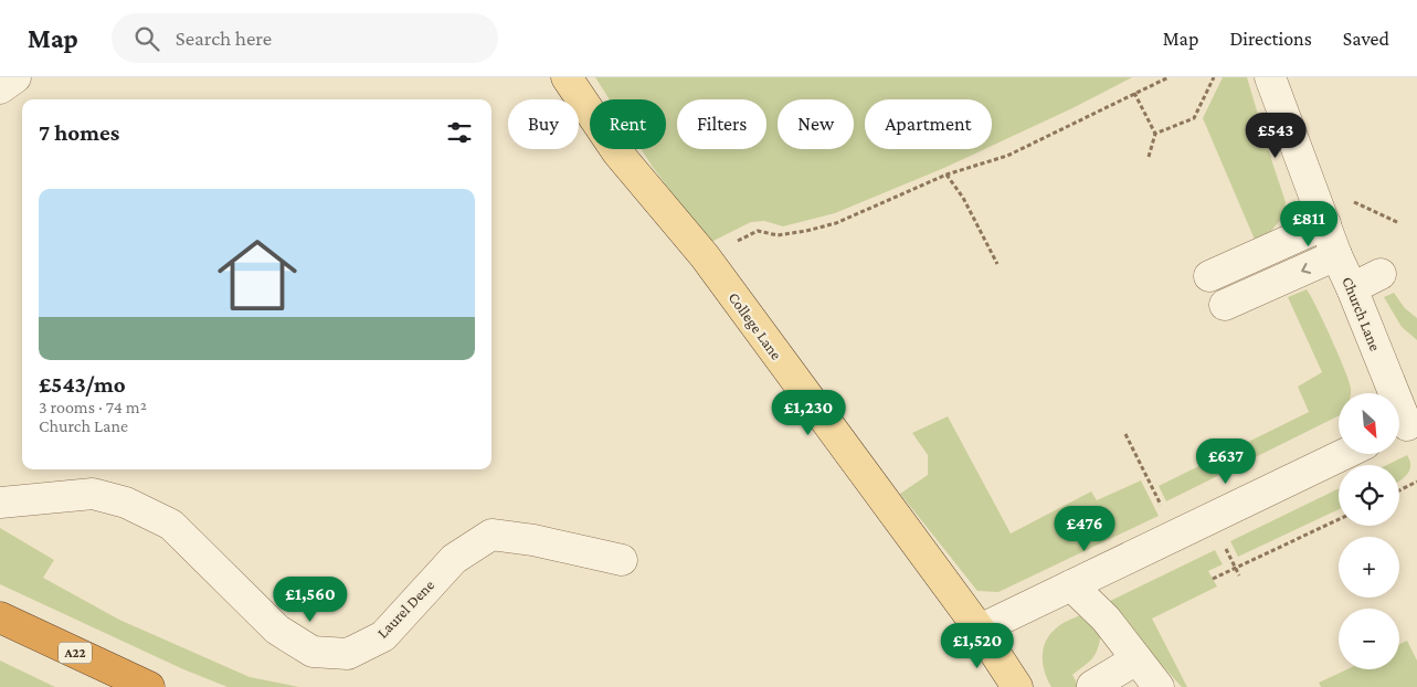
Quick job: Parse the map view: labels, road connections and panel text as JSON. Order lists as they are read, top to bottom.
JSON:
{
  "streets": {
    "highway": ["A22"],
    "main road": ["College Lane"],
    "street": ["Church Lane", "Laurel Dene"]
  },
  "north": "bottom right",
  "page": {
    "header": "Map",
    "search": "Search here",
    "nav": ["Map", "Directions", "Saved"],
    "chip": [
      "Buy",
      "Rent",
      "Filters",
      "New",
      "Apartment"
    ],
    "heading": "7 homes",
    "price": [
      "£543",
      "£811",
      "£1,230",
      "£637",
      "£476",
      "£1,560",
      "£1,520"
    ],
    "list": [
      {
        "name": "£543/mo",
        "note": "3 rooms · 74 m² · Church Lane"
      }
    ],
    "map_buttons": ["+", "−"]
  }
}
